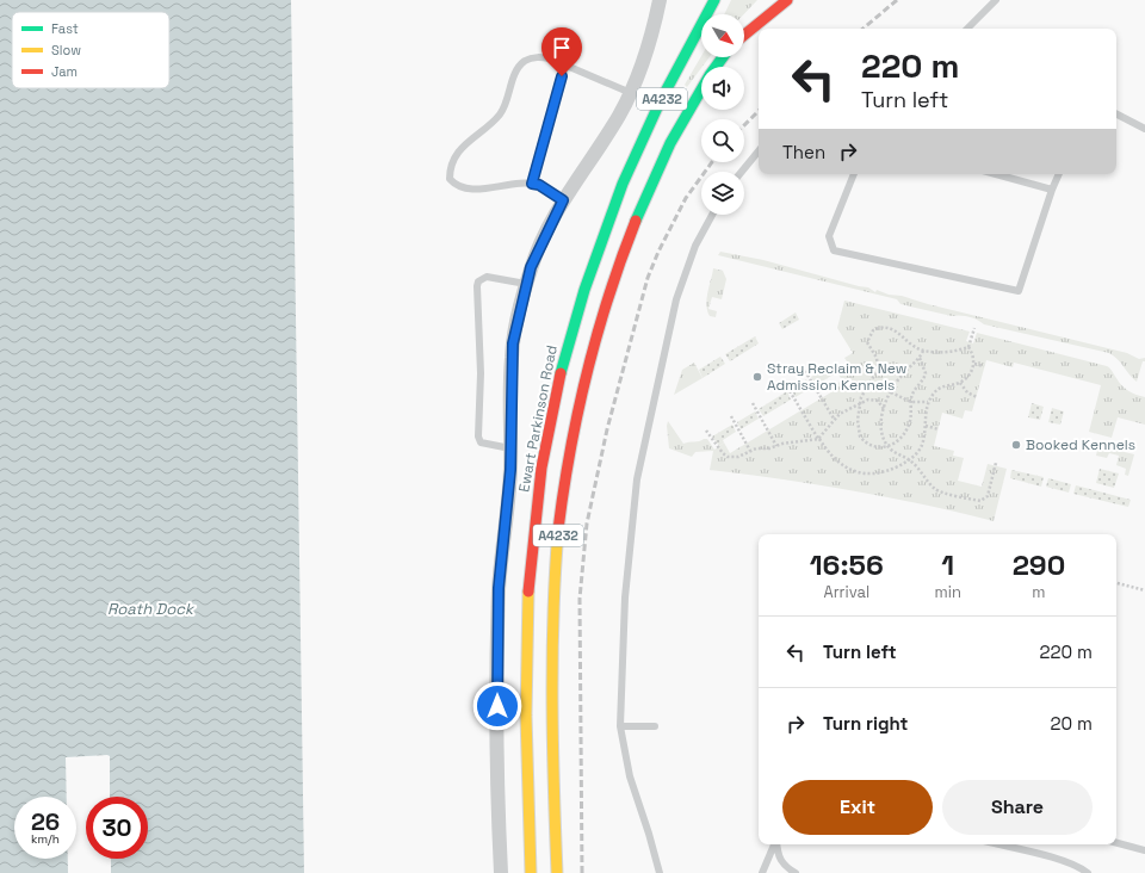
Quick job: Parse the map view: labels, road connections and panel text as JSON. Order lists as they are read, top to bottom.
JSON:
{
  "streets": {
    "main road": ["A4232", "Ewart Parkinson Road"]
  },
  "water": ["Roath Dock"],
  "places": ["Stray Reclaim & New Admission Kennels", "Booked Kennels"],
  "legend": ["Fast", "Slow", "Jam"],
  "north": "bottom right",
  "page": {
    "turn": ["220 m", "Turn left"],
    "then": "Then",
    "eta": [
      "16:56",
      "Arrival",
      "1",
      "min",
      "290",
      "m"
    ],
    "list": [
      {
        "name": "Turn left",
        "value": "220 m"
      },
      {
        "name": "Turn right",
        "value": "20 m"
      }
    ],
    "buttons": ["Exit", "Share"],
    "speed": "26 km/h",
    "limit": "30"
  }
}
